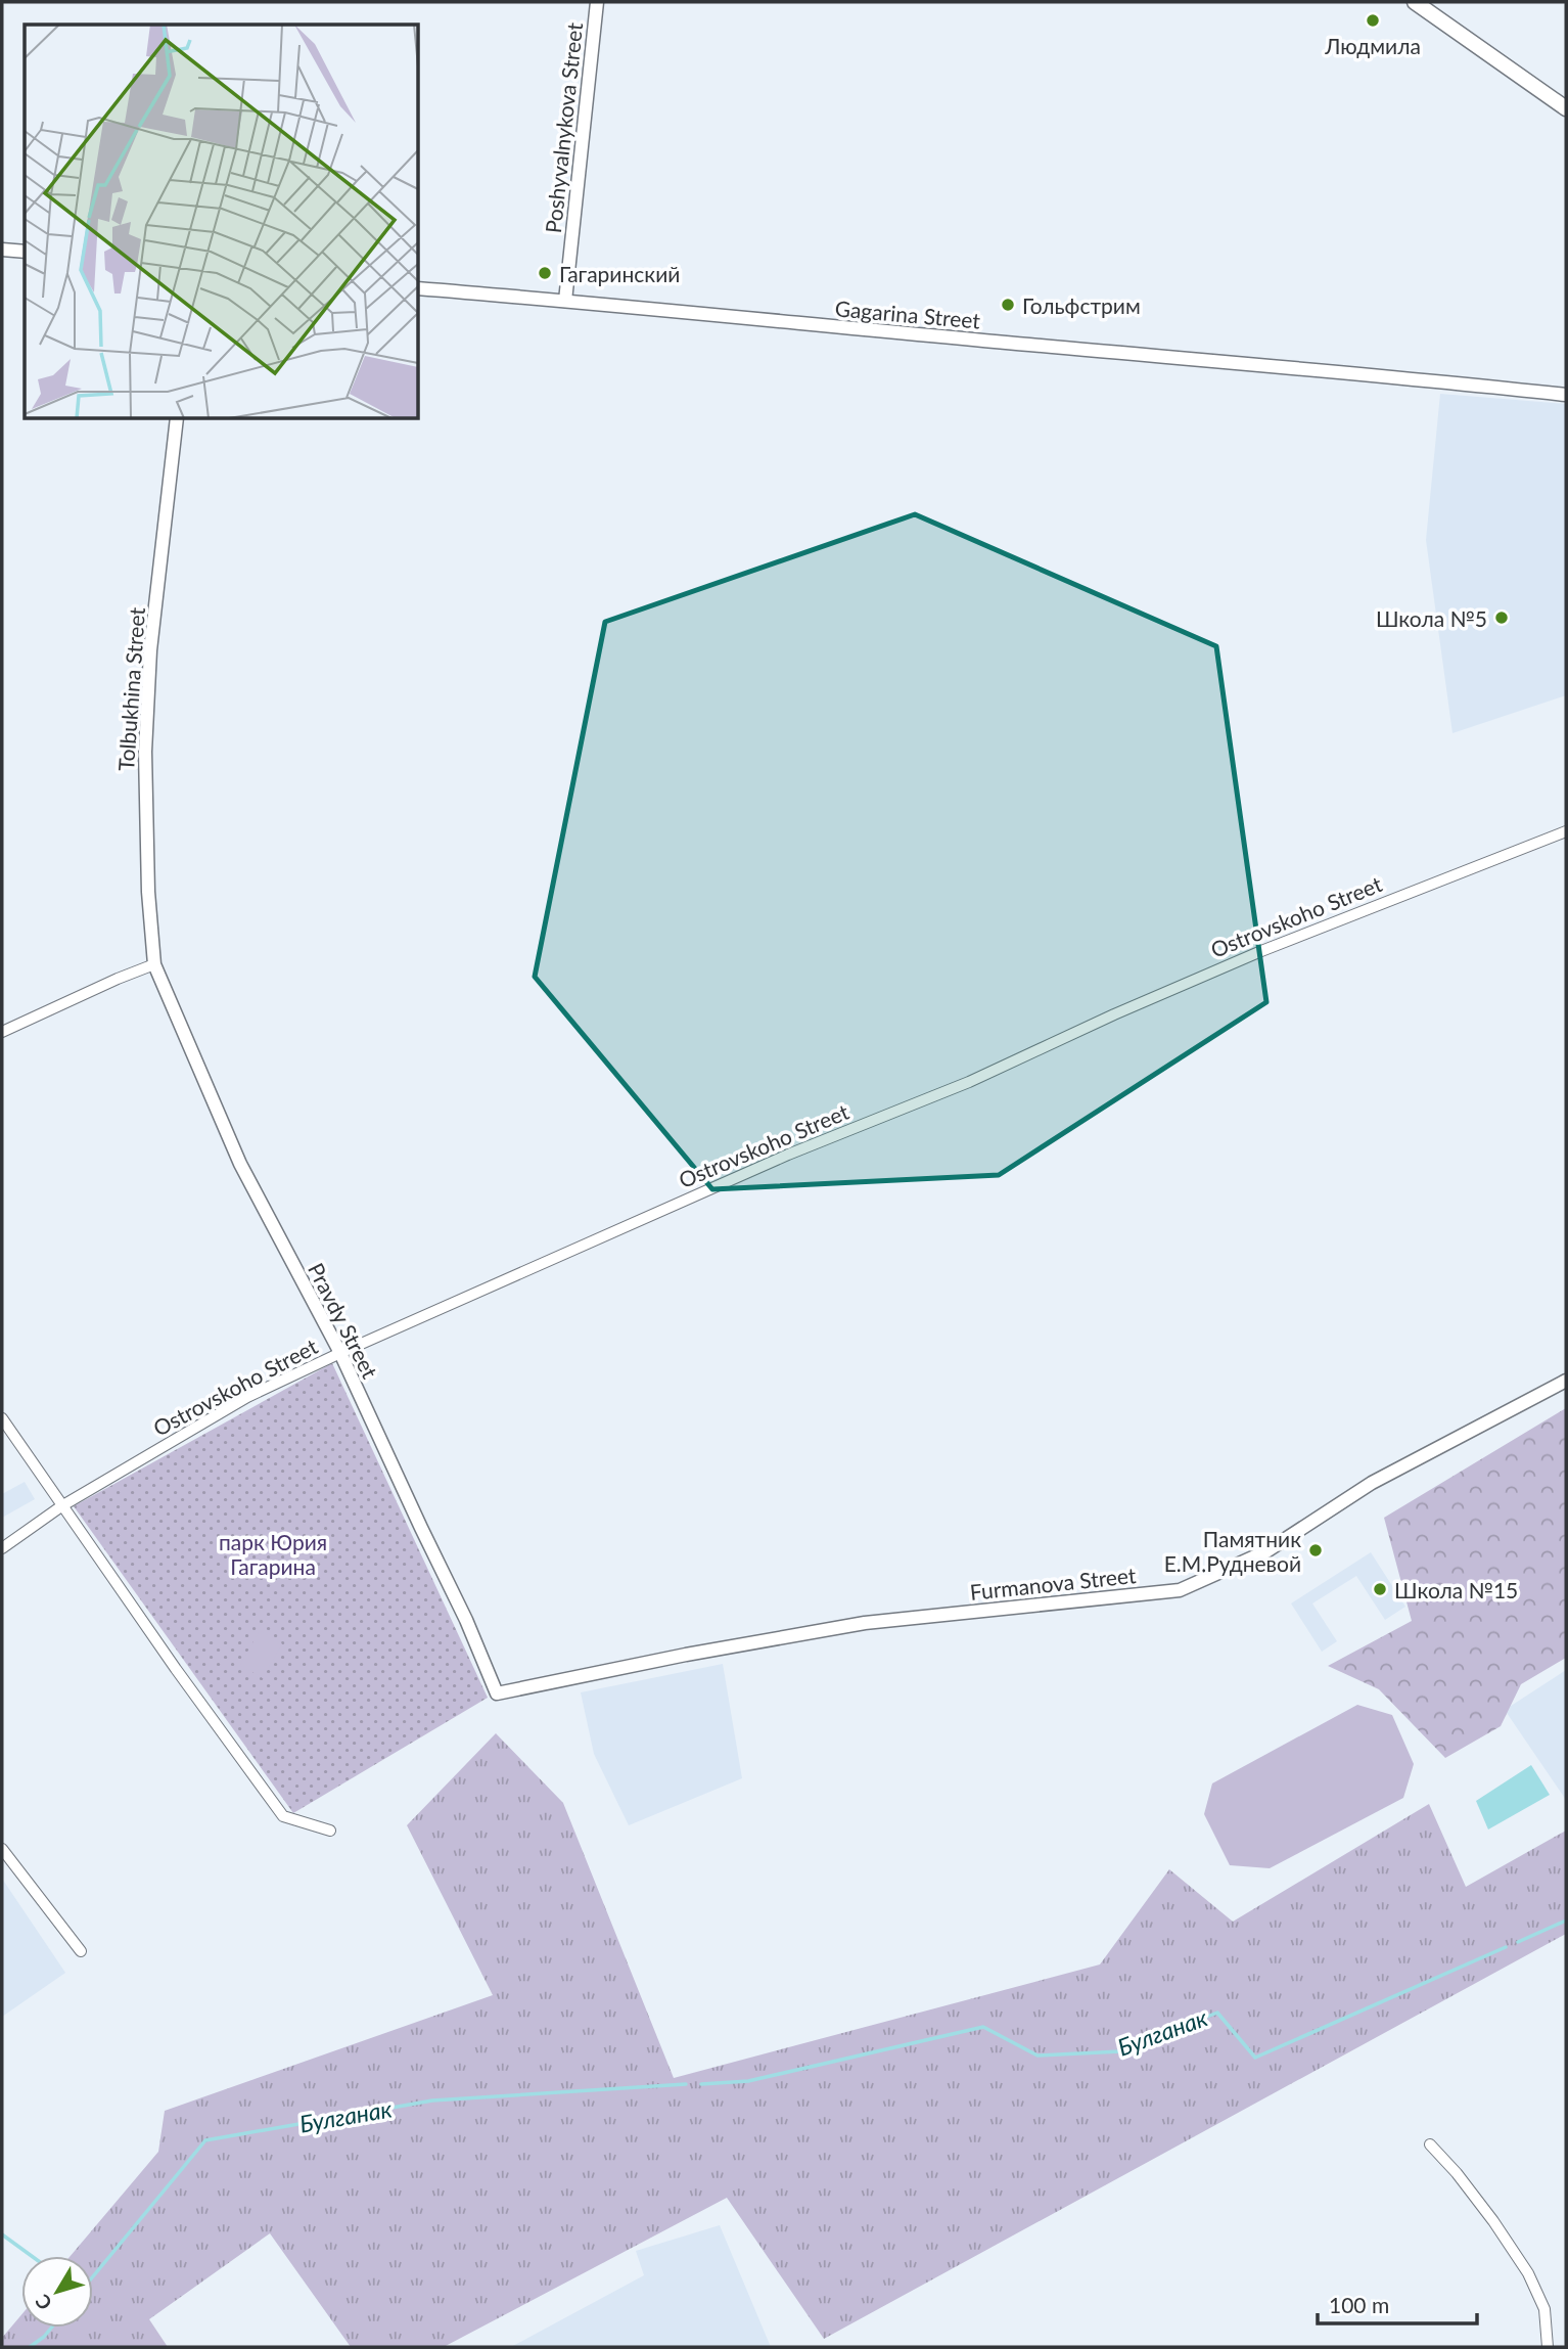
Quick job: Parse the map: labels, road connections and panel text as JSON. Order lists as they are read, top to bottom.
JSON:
{
  "streets": {
    "main road": [
      "Poshyvalnykova Street",
      "Gagarina Street",
      "Tolbukhina Street",
      "Pravdy Street",
      "Furmanova Street"
    ],
    "street": ["Ostrovskoho Street"]
  },
  "crossings": [
    ["Poshyvalnykova Street", "Gagarina Street"],
    ["Tolbukhina Street", "Pravdy Street"],
    ["Ostrovskoho Street", "Pravdy Street"],
    ["Pravdy Street", "Furmanova Street"]
  ],
  "water": ["Булганак"],
  "parks": ["парк Юрия Гагарина"],
  "places": [
    "Людмила",
    "Гагаринский",
    "Гольфстрим",
    "Школа №5",
    "Памятник Е.М.Рудневой",
    "Школа №15"
  ],
  "scale_bar": "100 m",
  "north": "bottom left"
}
